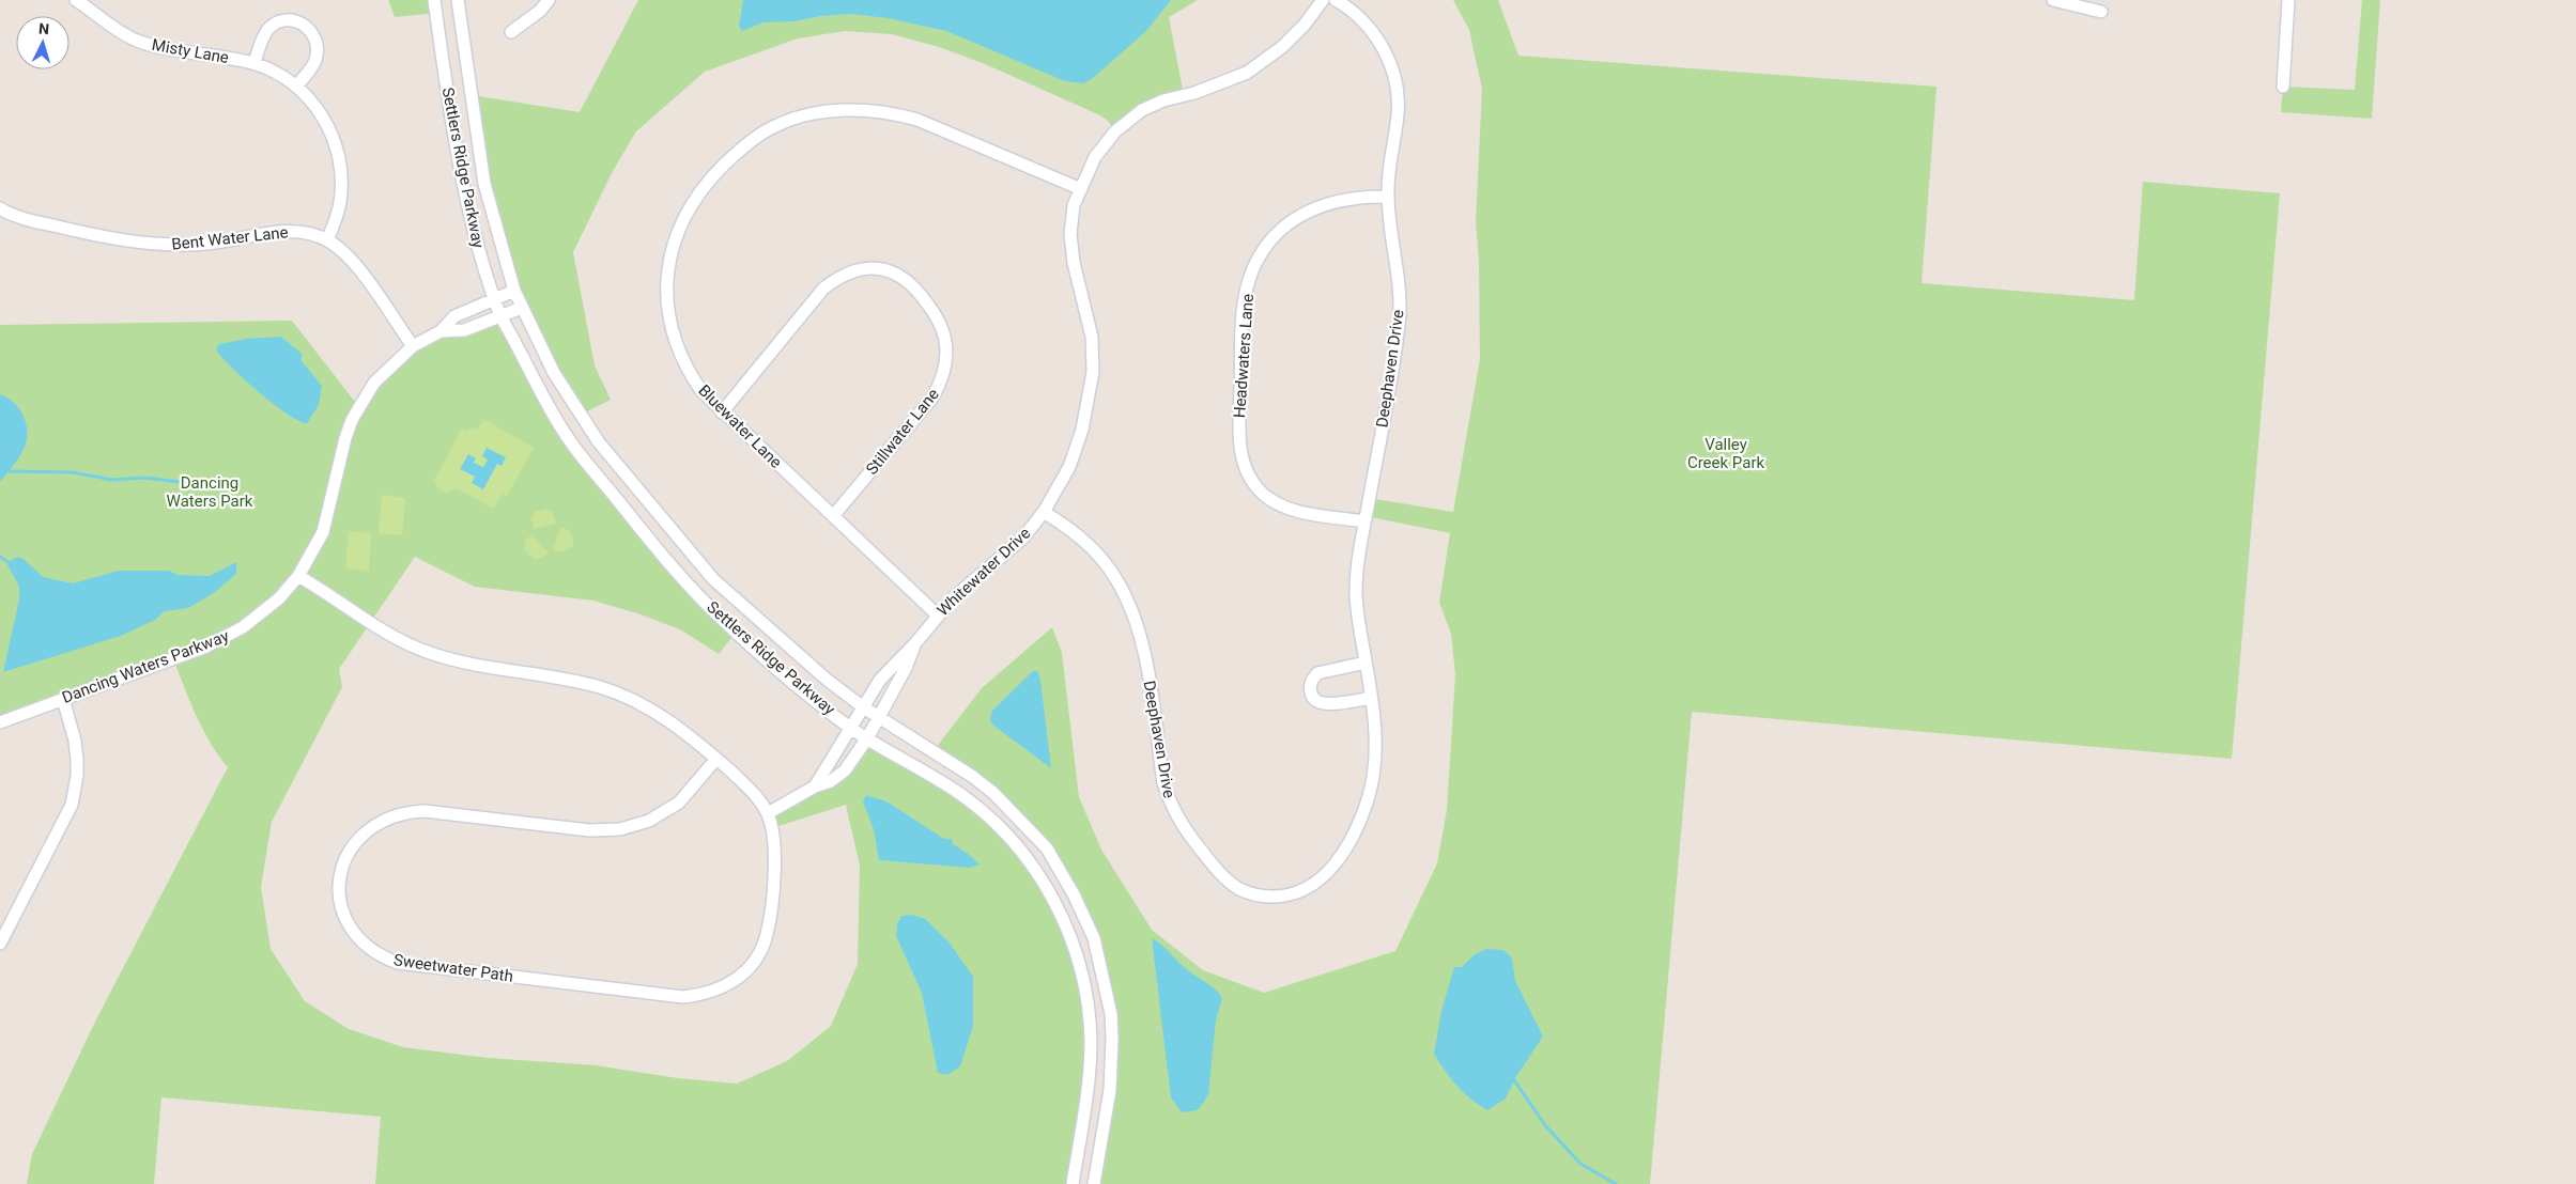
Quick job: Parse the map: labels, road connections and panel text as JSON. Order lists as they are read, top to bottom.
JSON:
{
  "streets": {
    "street": [
      "Misty Lane",
      "Settlers Ridge Parkway",
      "Bent Water Lane",
      "Headwaters Lane",
      "Deephaven Drive",
      "Bluewater Lane",
      "Stillwater Lane",
      "Whitewater Drive",
      "Dancing Waters Parkway",
      "Sweetwater Path"
    ]
  },
  "crossings": [
    ["Misty Lane", "Bent Water Lane"],
    ["Settlers Ridge Parkway", "Whitewater Drive"],
    ["Settlers Ridge Parkway", "Dancing Waters Parkway"],
    ["Bent Water Lane", "Dancing Waters Parkway"],
    ["Headwaters Lane", "Deephaven Drive"],
    ["Deephaven Drive", "Whitewater Drive"],
    ["Bluewater Lane", "Stillwater Lane"],
    ["Bluewater Lane", "Whitewater Drive"],
    ["Whitewater Drive", "Sweetwater Path"],
    ["Dancing Waters Parkway", "Sweetwater Path"]
  ],
  "parks": ["Valley Creek Park", "Dancing Waters Park"],
  "north": "top"
}
